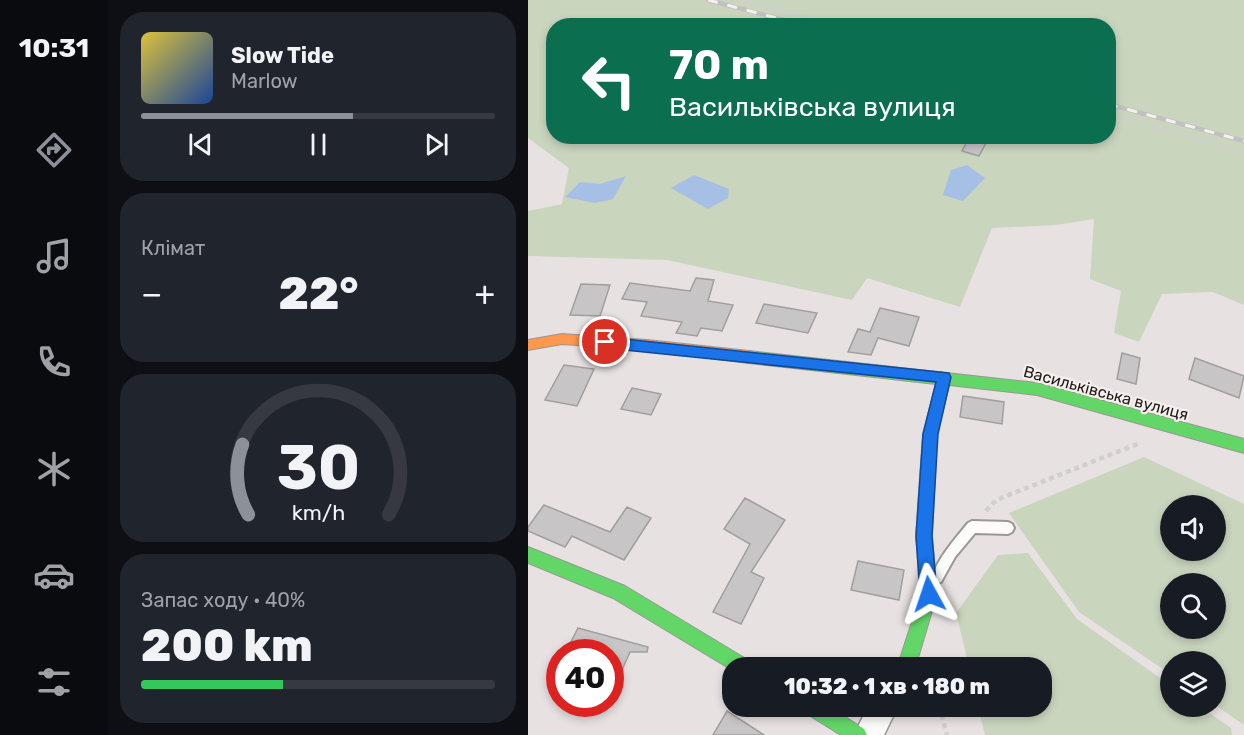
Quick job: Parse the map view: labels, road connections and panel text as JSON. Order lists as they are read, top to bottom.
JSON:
{
  "streets": {
    "street": ["Васильківська вулиця"]
  },
  "page": {
    "tabs": "10:31",
    "turn": ["70 m", "Васильківська вулиця"],
    "song": ["Slow Tide", "Marlow"],
    "tile": [
      "Клімат",
      ["Запас ходу · 40%", "200 km"]
    ],
    "heat": ["−", "22°", "+"],
    "limit": "40",
    "trip": "10:32 · 1 хв · 180 m",
    "gauge": ["30", "km/h"]
  }
}
